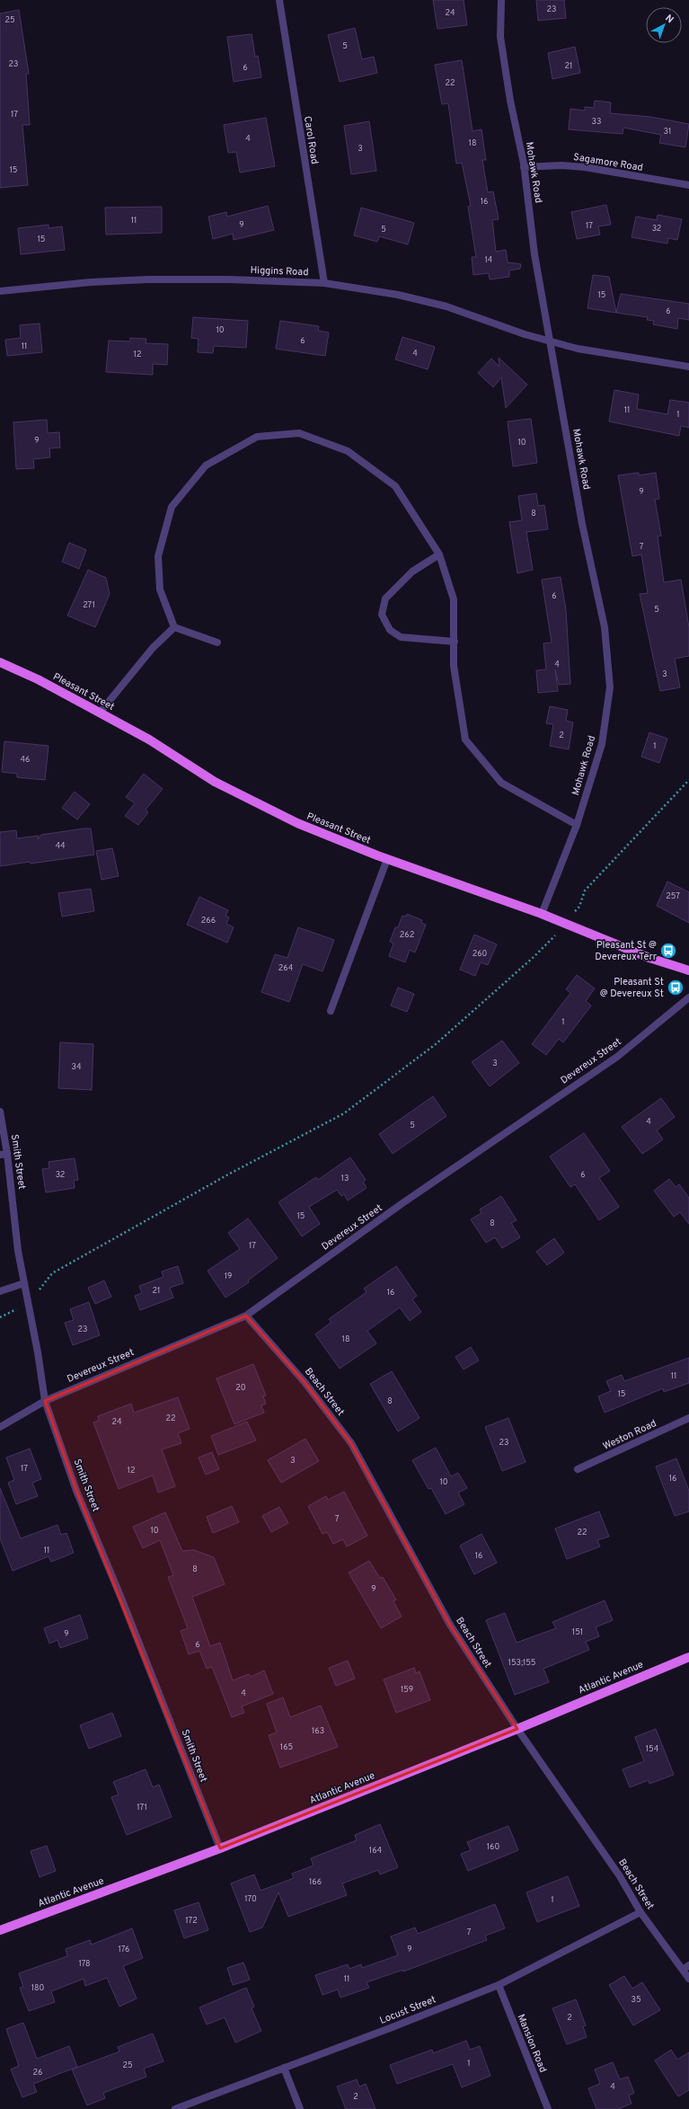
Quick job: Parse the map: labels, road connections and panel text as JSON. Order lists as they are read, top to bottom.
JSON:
{
  "streets": {
    "main road": ["Pleasant Street", "Atlantic Avenue"],
    "street": [
      "Carol Road",
      "Sagamore Road",
      "Mohawk Road",
      "Higgins Road",
      "Devereux Street",
      "Smith Street",
      "Beach Street",
      "Weston Road",
      "Locust Street",
      "Mansion Road"
    ]
  },
  "crossings": [
    ["Carol Road", "Higgins Road"],
    ["Sagamore Road", "Mohawk Road"],
    ["Mohawk Road", "Higgins Road"],
    ["Mohawk Road", "Pleasant Street"],
    ["Devereux Street", "Smith Street"],
    ["Devereux Street", "Beach Street"],
    ["Smith Street", "Atlantic Avenue"],
    ["Beach Street", "Atlantic Avenue"],
    ["Beach Street", "Locust Street"],
    ["Locust Street", "Mansion Road"]
  ],
  "places": {
    "bus stop": ["Pleasant St @ Devereux Terr", "Pleasant St @ Devereux St"]
  },
  "house_numbers": [
    "23",
    "24",
    "25",
    "5",
    "23",
    "21",
    "6",
    "22",
    "17",
    "33",
    "31",
    "4",
    "18",
    "3",
    "15",
    "16",
    "11",
    "9",
    "17",
    "32",
    "5",
    "15",
    "14",
    "15",
    "6",
    "10",
    "6",
    "11",
    "4",
    "12",
    "11",
    "1",
    "9",
    "10",
    "9",
    "8",
    "7",
    "6",
    "271",
    "5",
    "4",
    "3",
    "2",
    "1",
    "46",
    "44",
    "257",
    "266",
    "262",
    "260",
    "264",
    "1",
    "3",
    "34",
    "4",
    "5",
    "32",
    "6",
    "13",
    "15",
    "8",
    "17",
    "19",
    "21",
    "16",
    "23",
    "18",
    "11",
    "20",
    "15",
    "8",
    "22",
    "24",
    "23",
    "3",
    "17",
    "12",
    "16",
    "10",
    "7",
    "10",
    "22",
    "11",
    "16",
    "8",
    "9",
    "151",
    "9",
    "6",
    "153;155",
    "159",
    "4",
    "163",
    "165",
    "154",
    "171",
    "160",
    "164",
    "166",
    "170",
    "1",
    "172",
    "7",
    "176",
    "9",
    "178",
    "11",
    "180",
    "35",
    "2",
    "1",
    "25",
    "26",
    "4",
    "2"
  ],
  "north": "top right"
}
